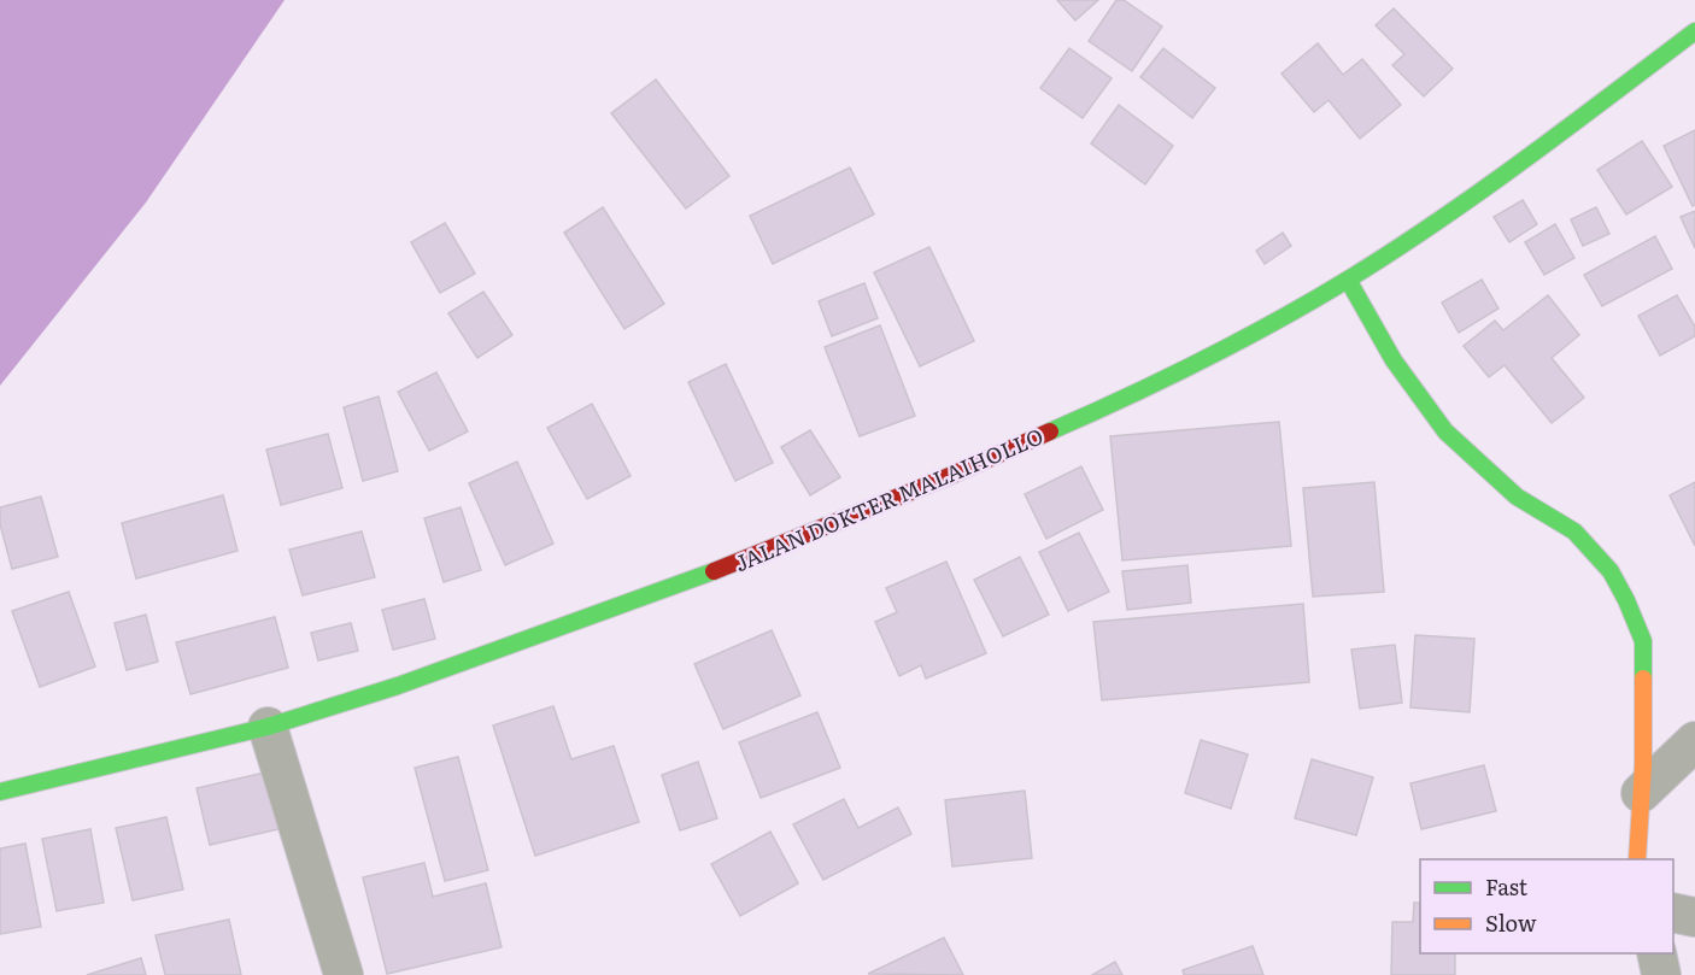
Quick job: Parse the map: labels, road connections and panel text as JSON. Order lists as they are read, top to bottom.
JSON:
{
  "streets": {
    "main road": ["JALAN DOKTER MALAIHOLLO"]
  },
  "legend": ["Fast", "Slow"]
}
